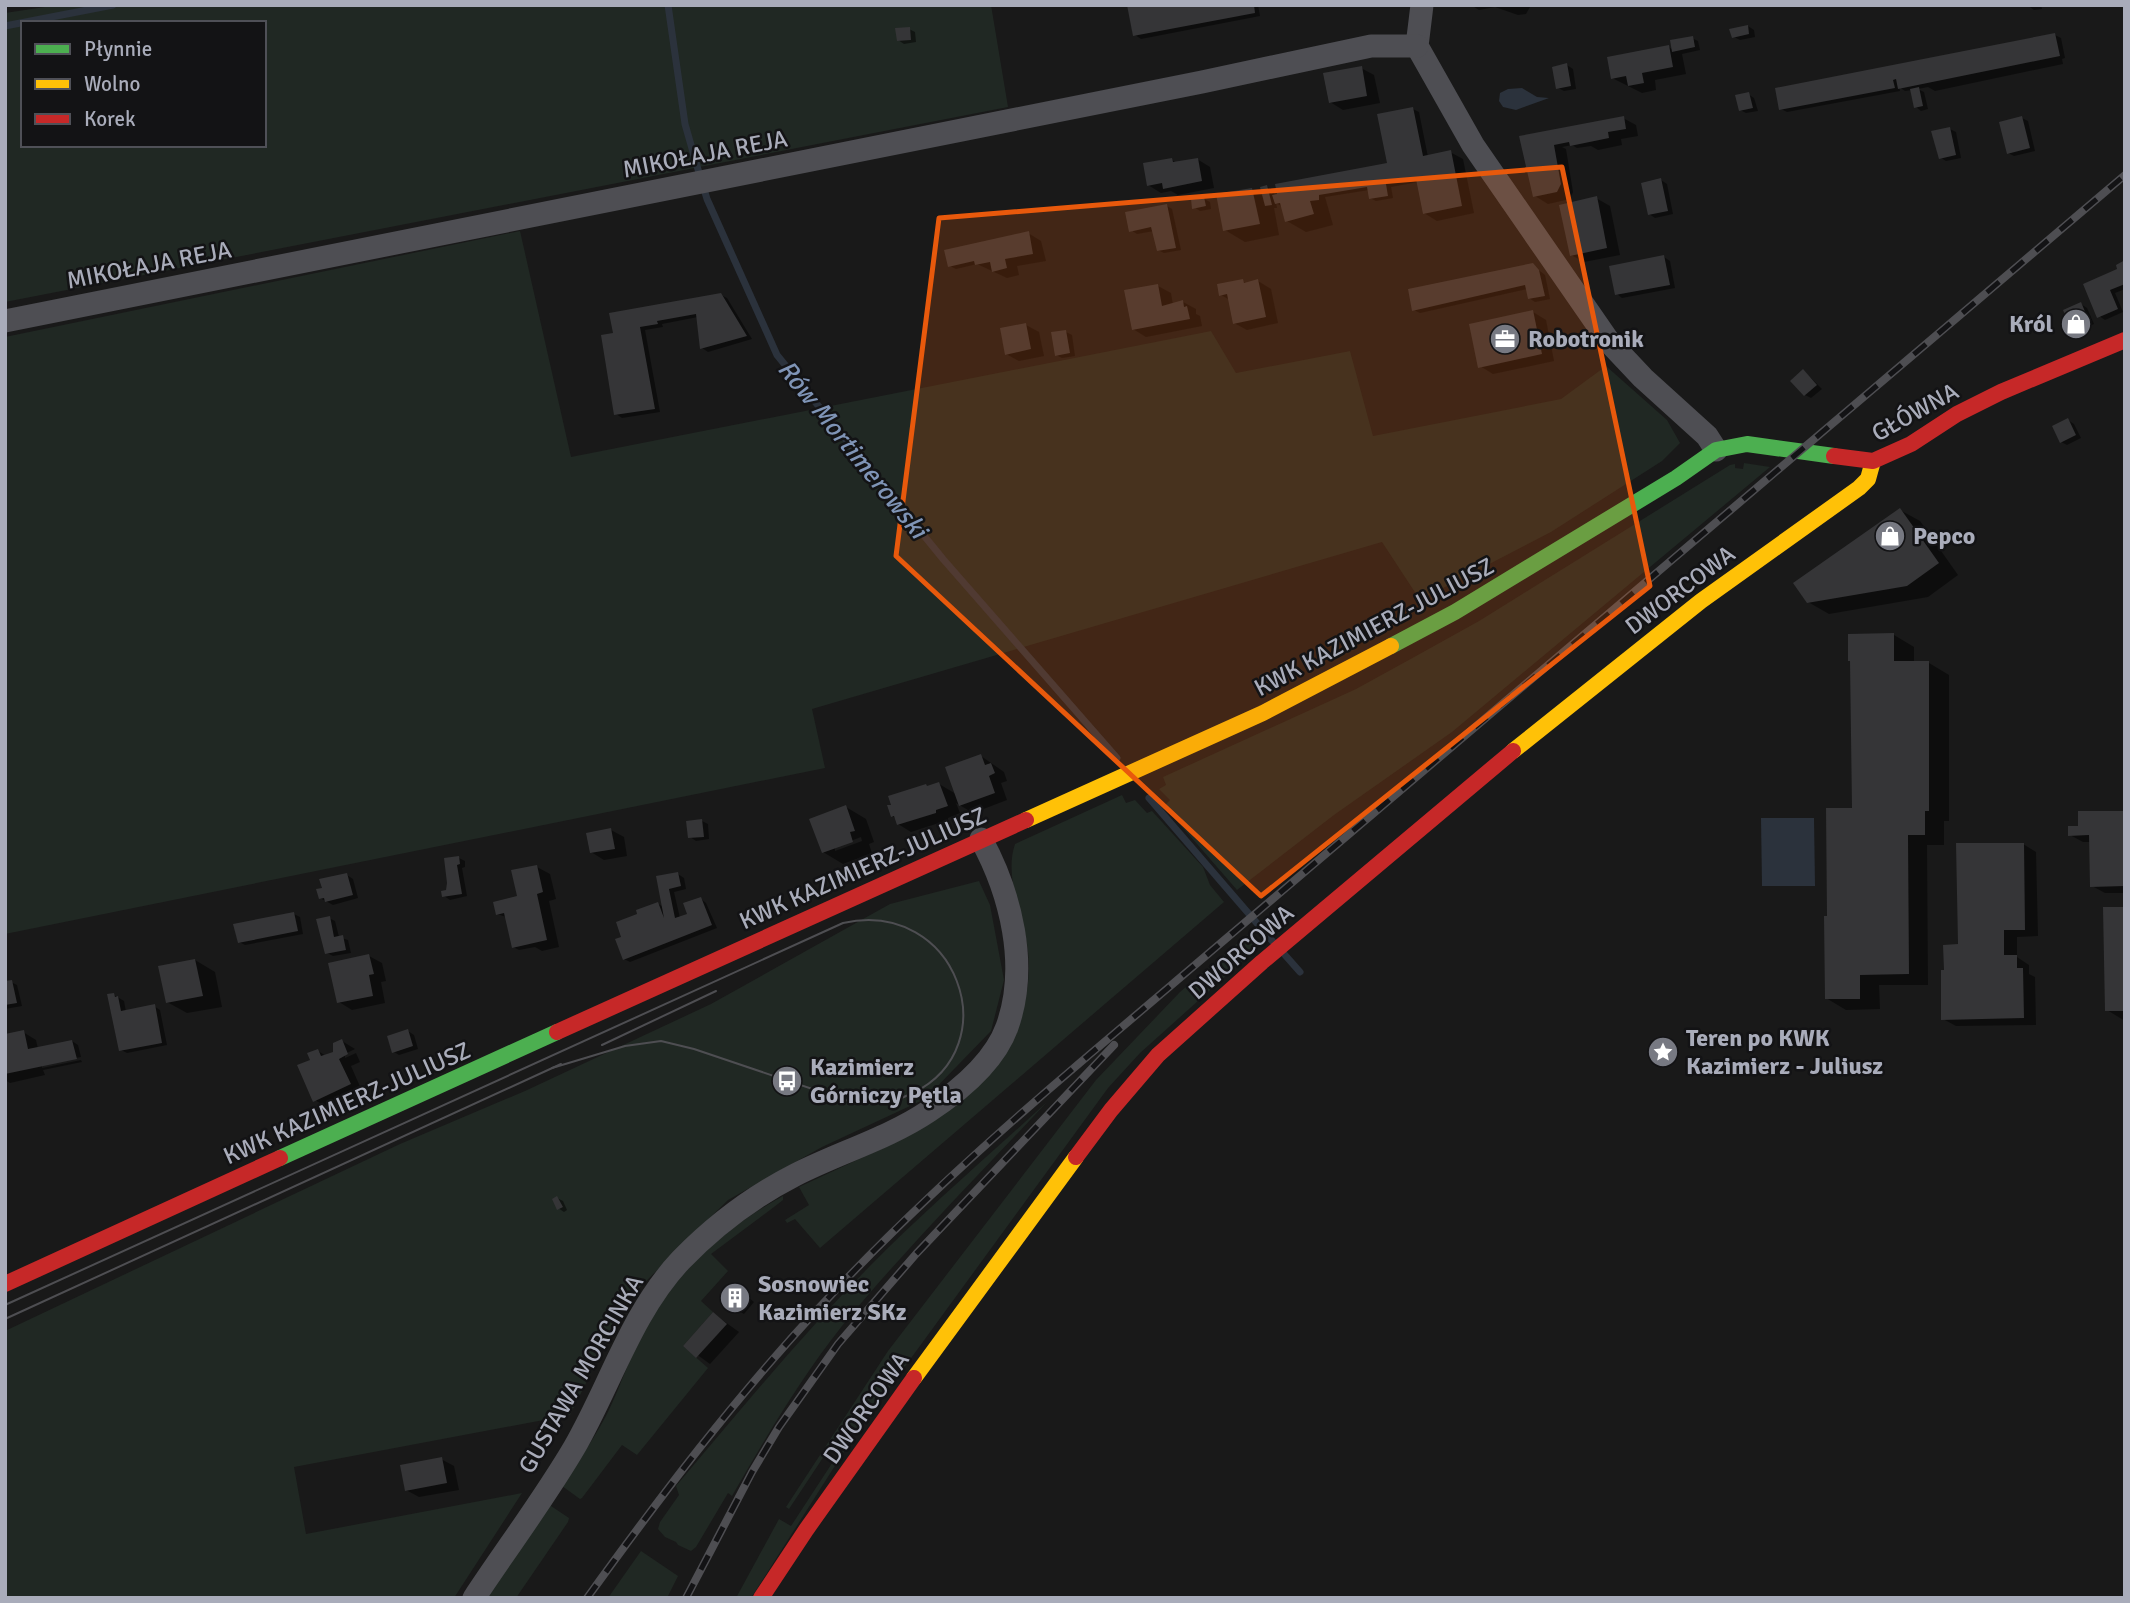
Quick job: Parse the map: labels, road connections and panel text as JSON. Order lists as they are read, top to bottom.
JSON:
{
  "streets": {
    "street": [
      "MIKOŁAJA REJA",
      "GŁÓWNA",
      "DWORCOWA",
      "KWK KAZIMIERZ-JULIUSZ",
      "GUSTAWA MORCINKA"
    ]
  },
  "crossings": [
    ["GŁÓWNA", "DWORCOWA"],
    ["GŁÓWNA", "KWK KAZIMIERZ-JULIUSZ"],
    ["KWK KAZIMIERZ-JULIUSZ", "GUSTAWA MORCINKA"]
  ],
  "water": ["Rów Mortimerowski"],
  "places": {
    "shop": ["Król", "Pepco"],
    "office": ["Robotronik"],
    "place": ["Teren po KWK Kazimierz - Juliusz"],
    "bus stop": ["Kazimierz Górniczy Pętla"],
    "building": ["Sosnowiec Kazimierz SKz"]
  },
  "legend": ["Płynnie", "Wolno", "Korek"]
}
